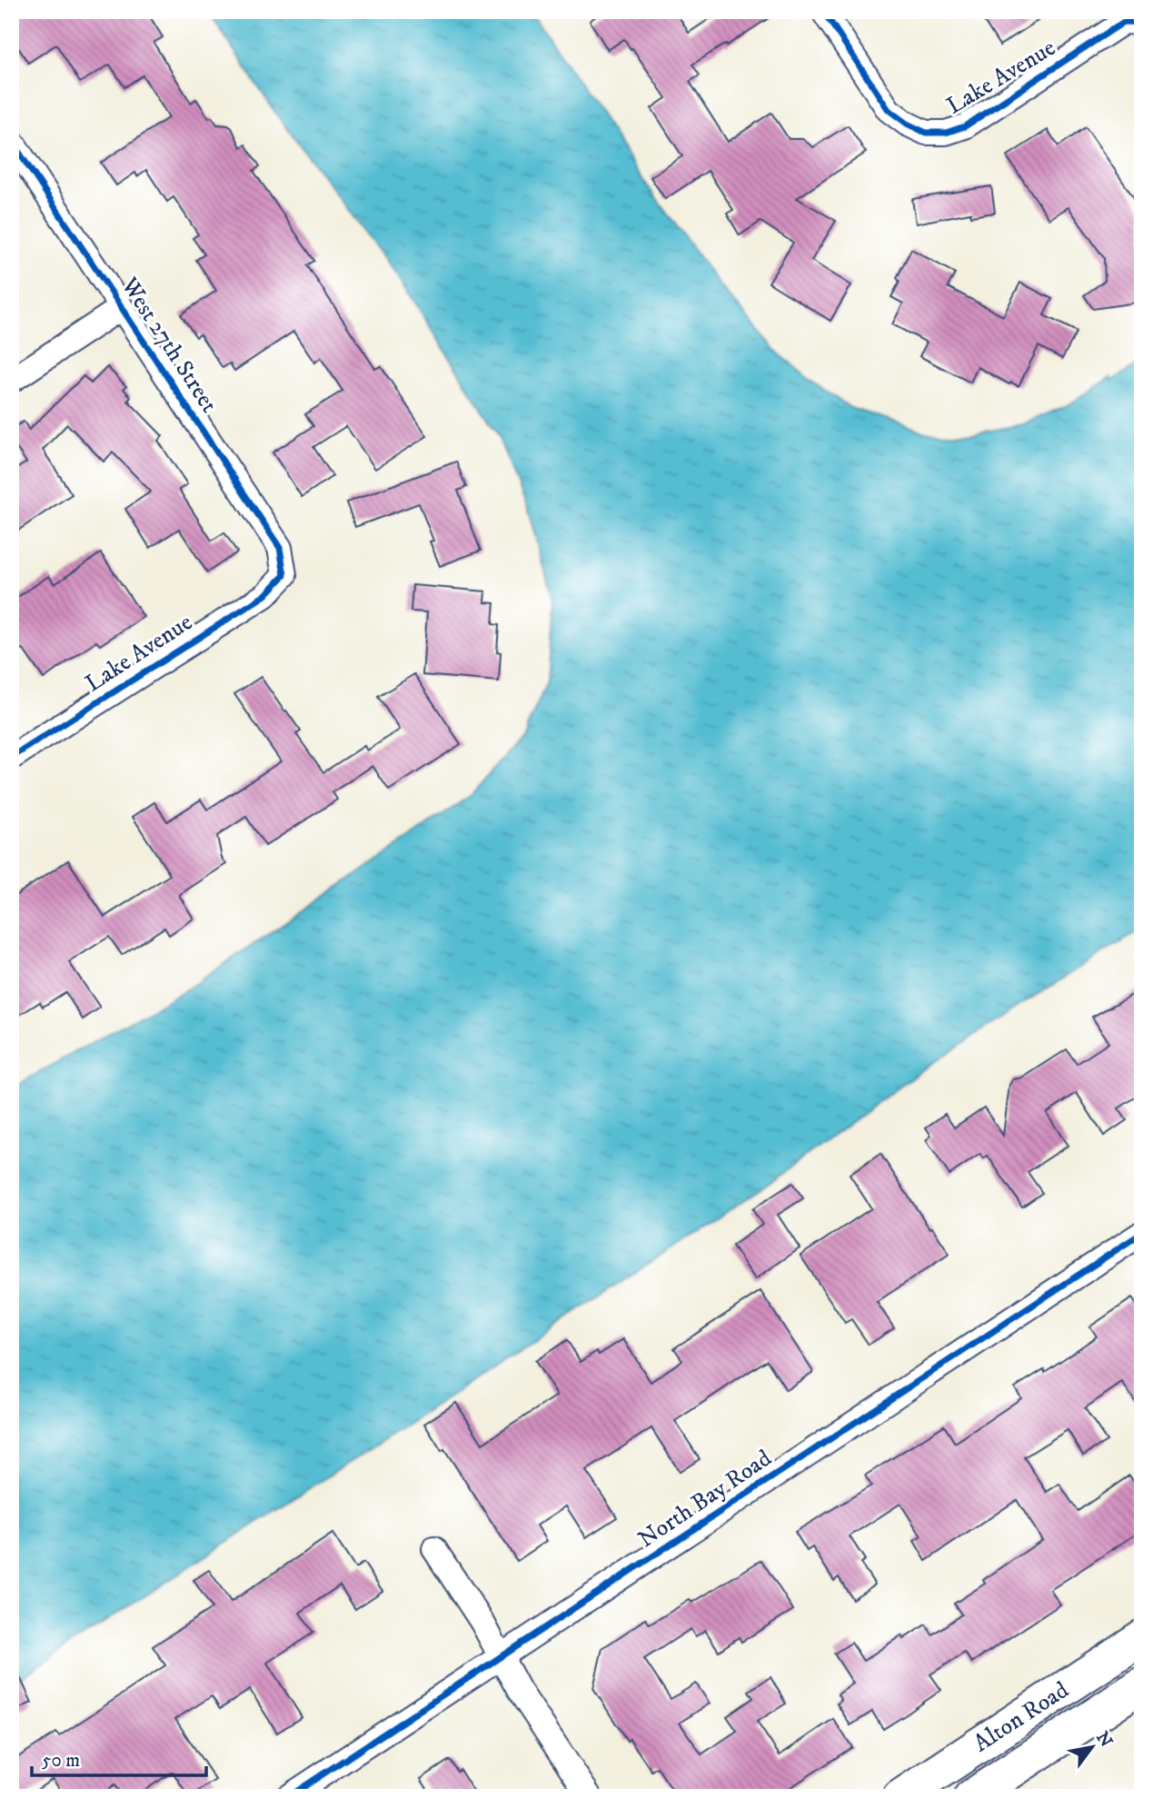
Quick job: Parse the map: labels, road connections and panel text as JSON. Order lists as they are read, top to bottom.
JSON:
{
  "streets": {
    "highway": ["Alton Road"],
    "street": ["Lake Avenue", "West 27th Street", "North Bay Road"]
  },
  "crossings": [
    ["Lake Avenue", "West 27th Street"]
  ],
  "scale_bar": "50 m",
  "north": "top right"
}
